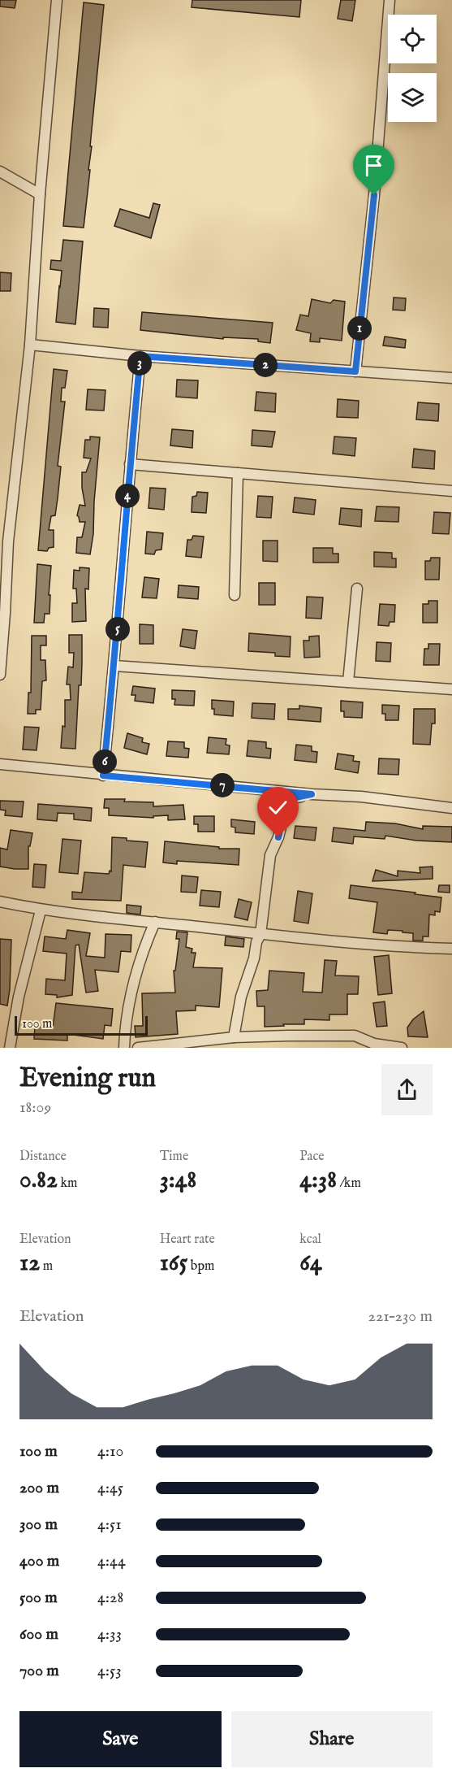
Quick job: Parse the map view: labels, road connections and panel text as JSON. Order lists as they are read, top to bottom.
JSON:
{
  "scale_bar": "100 m",
  "page": {
    "pins": [
      "1",
      "3",
      "2",
      "4",
      "5",
      "6",
      "7"
    ],
    "scale": "100 m",
    "heading": ["Evening run", "18:09"],
    "stats": [
      ["Distance", "0.82 km"],
      ["Time", "3:48"],
      ["Pace", "4:38 /km"],
      ["Elevation", "12 m"],
      ["Heart rate", "165 bpm"],
      ["kcal", "64"]
    ],
    "chart": ["Elevation", "221–230 m"],
    "list": [
      {
        "name": "100 m",
        "note": "4:10"
      },
      {
        "name": "200 m",
        "note": "4:45"
      },
      {
        "name": "300 m",
        "note": "4:51"
      },
      {
        "name": "400 m",
        "note": "4:44"
      },
      {
        "name": "500 m",
        "note": "4:28"
      },
      {
        "name": "600 m",
        "note": "4:33"
      },
      {
        "name": "700 m",
        "note": "4:53"
      }
    ],
    "buttons": ["Save", "Share"]
  }
}
